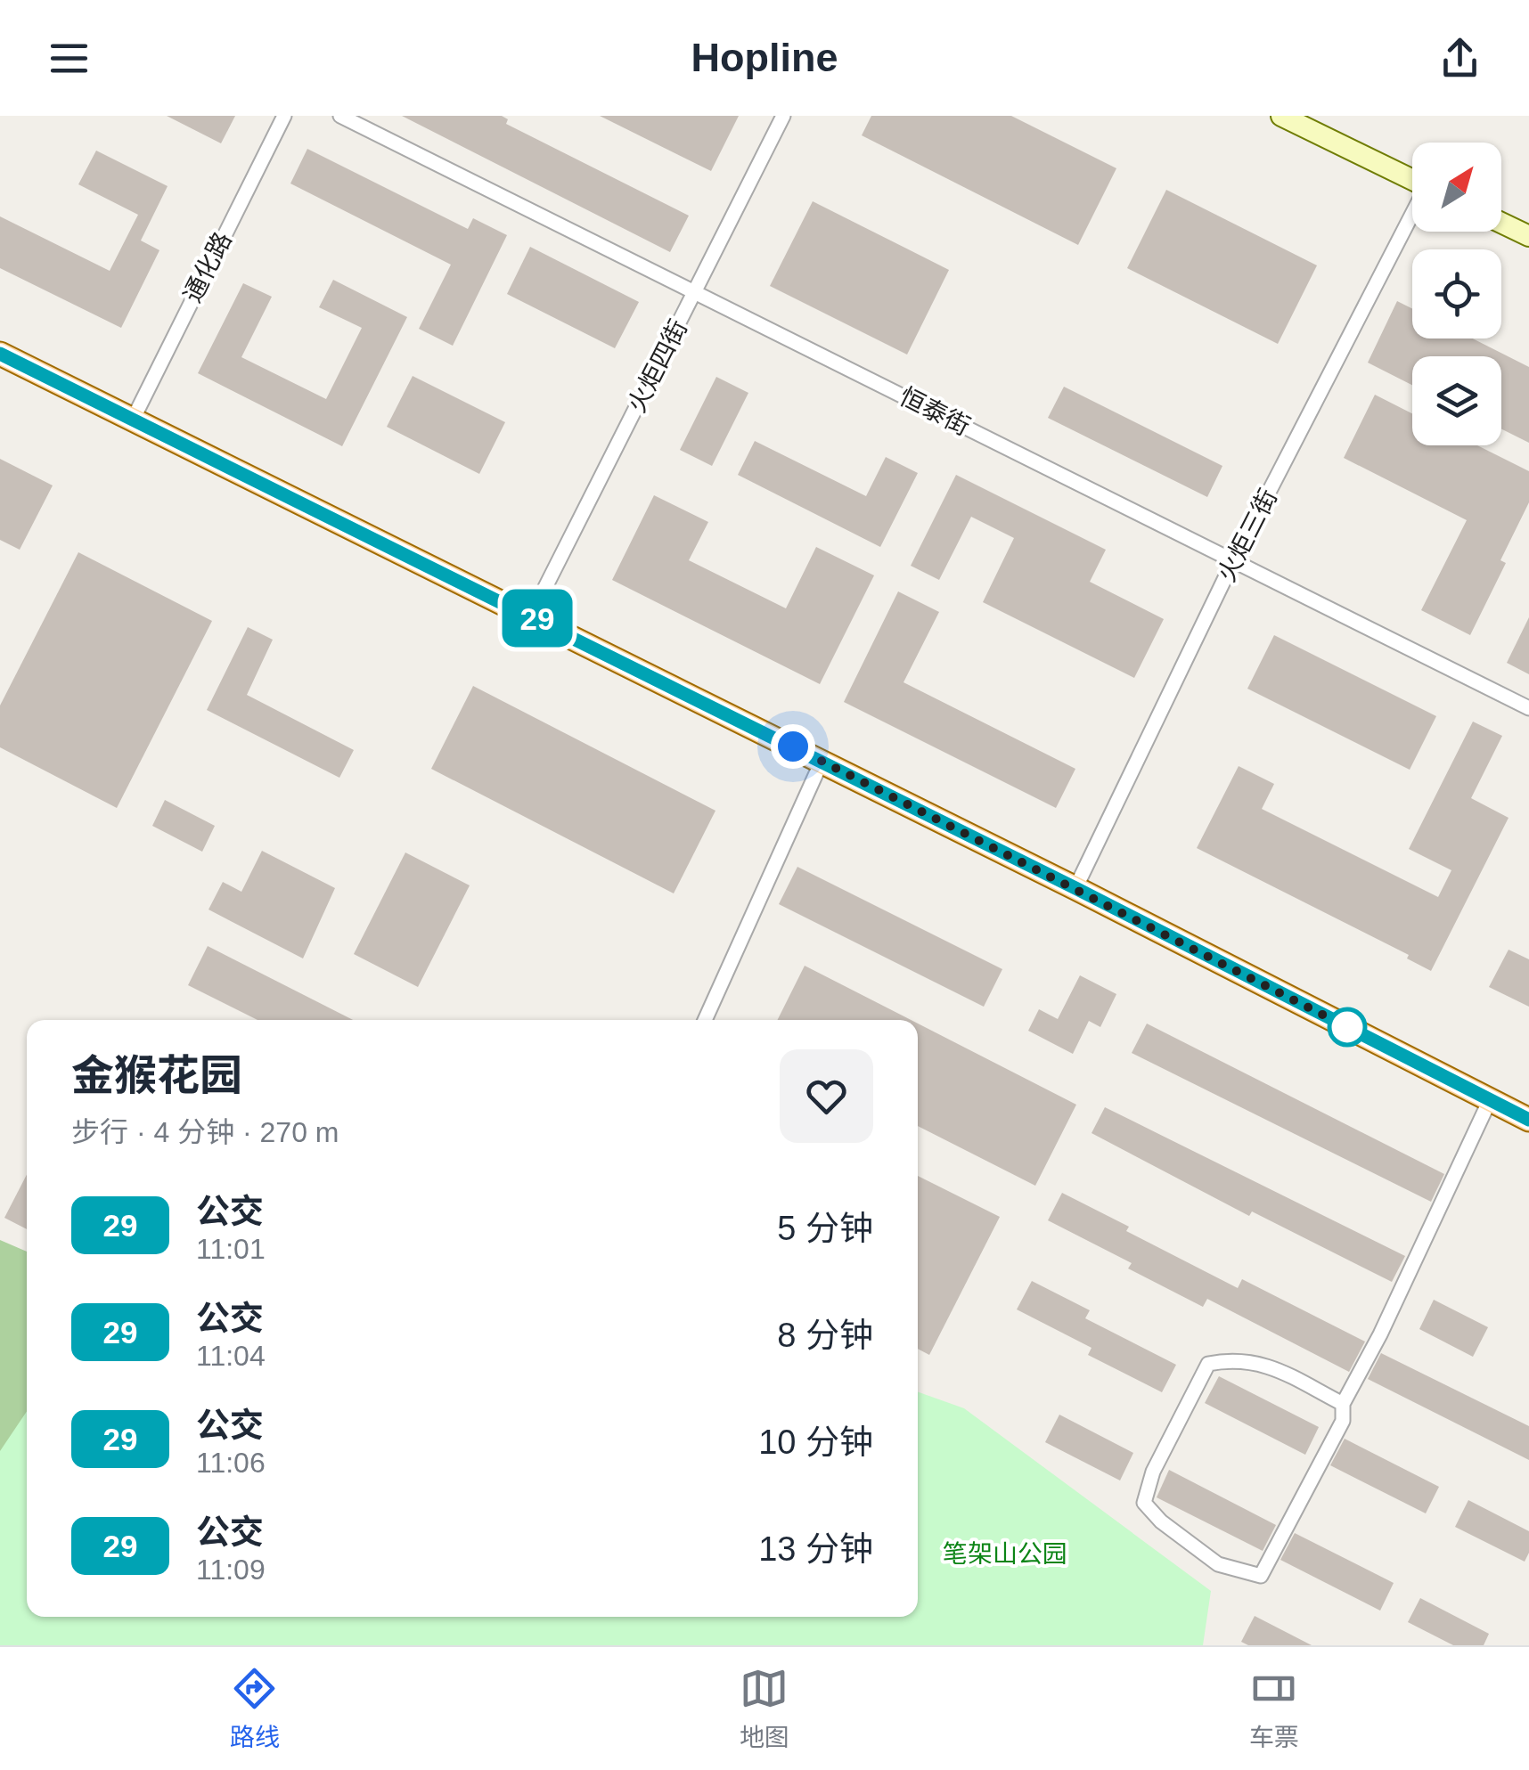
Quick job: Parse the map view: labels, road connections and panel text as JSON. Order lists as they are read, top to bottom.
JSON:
{
  "streets": {
    "street": [
      "通化路",
      "火炬四街",
      "恒泰街",
      "火炬三街"
    ]
  },
  "crossings": [
    ["火炬四街", "恒泰街"],
    ["恒泰街", "火炬三街"]
  ],
  "parks": ["笔架山公园"],
  "lines": ["bus line 29"],
  "north": "top right",
  "page": {
    "header": "Hopline",
    "on_map": "29",
    "heading": ["金猴花园", "步行 · 4 分钟 · 270 m"],
    "list": [
      {
        "mark": "29",
        "name": "公交",
        "note": "11:01",
        "value": "5 分钟"
      },
      {
        "mark": "29",
        "name": "公交",
        "note": "11:04",
        "value": "8 分钟"
      },
      {
        "mark": "29",
        "name": "公交",
        "note": "11:06",
        "value": "10 分钟"
      },
      {
        "mark": "29",
        "name": "公交",
        "note": "11:09",
        "value": "13 分钟"
      }
    ],
    "tabs": ["路线", "地图", "车票"]
  }
}
